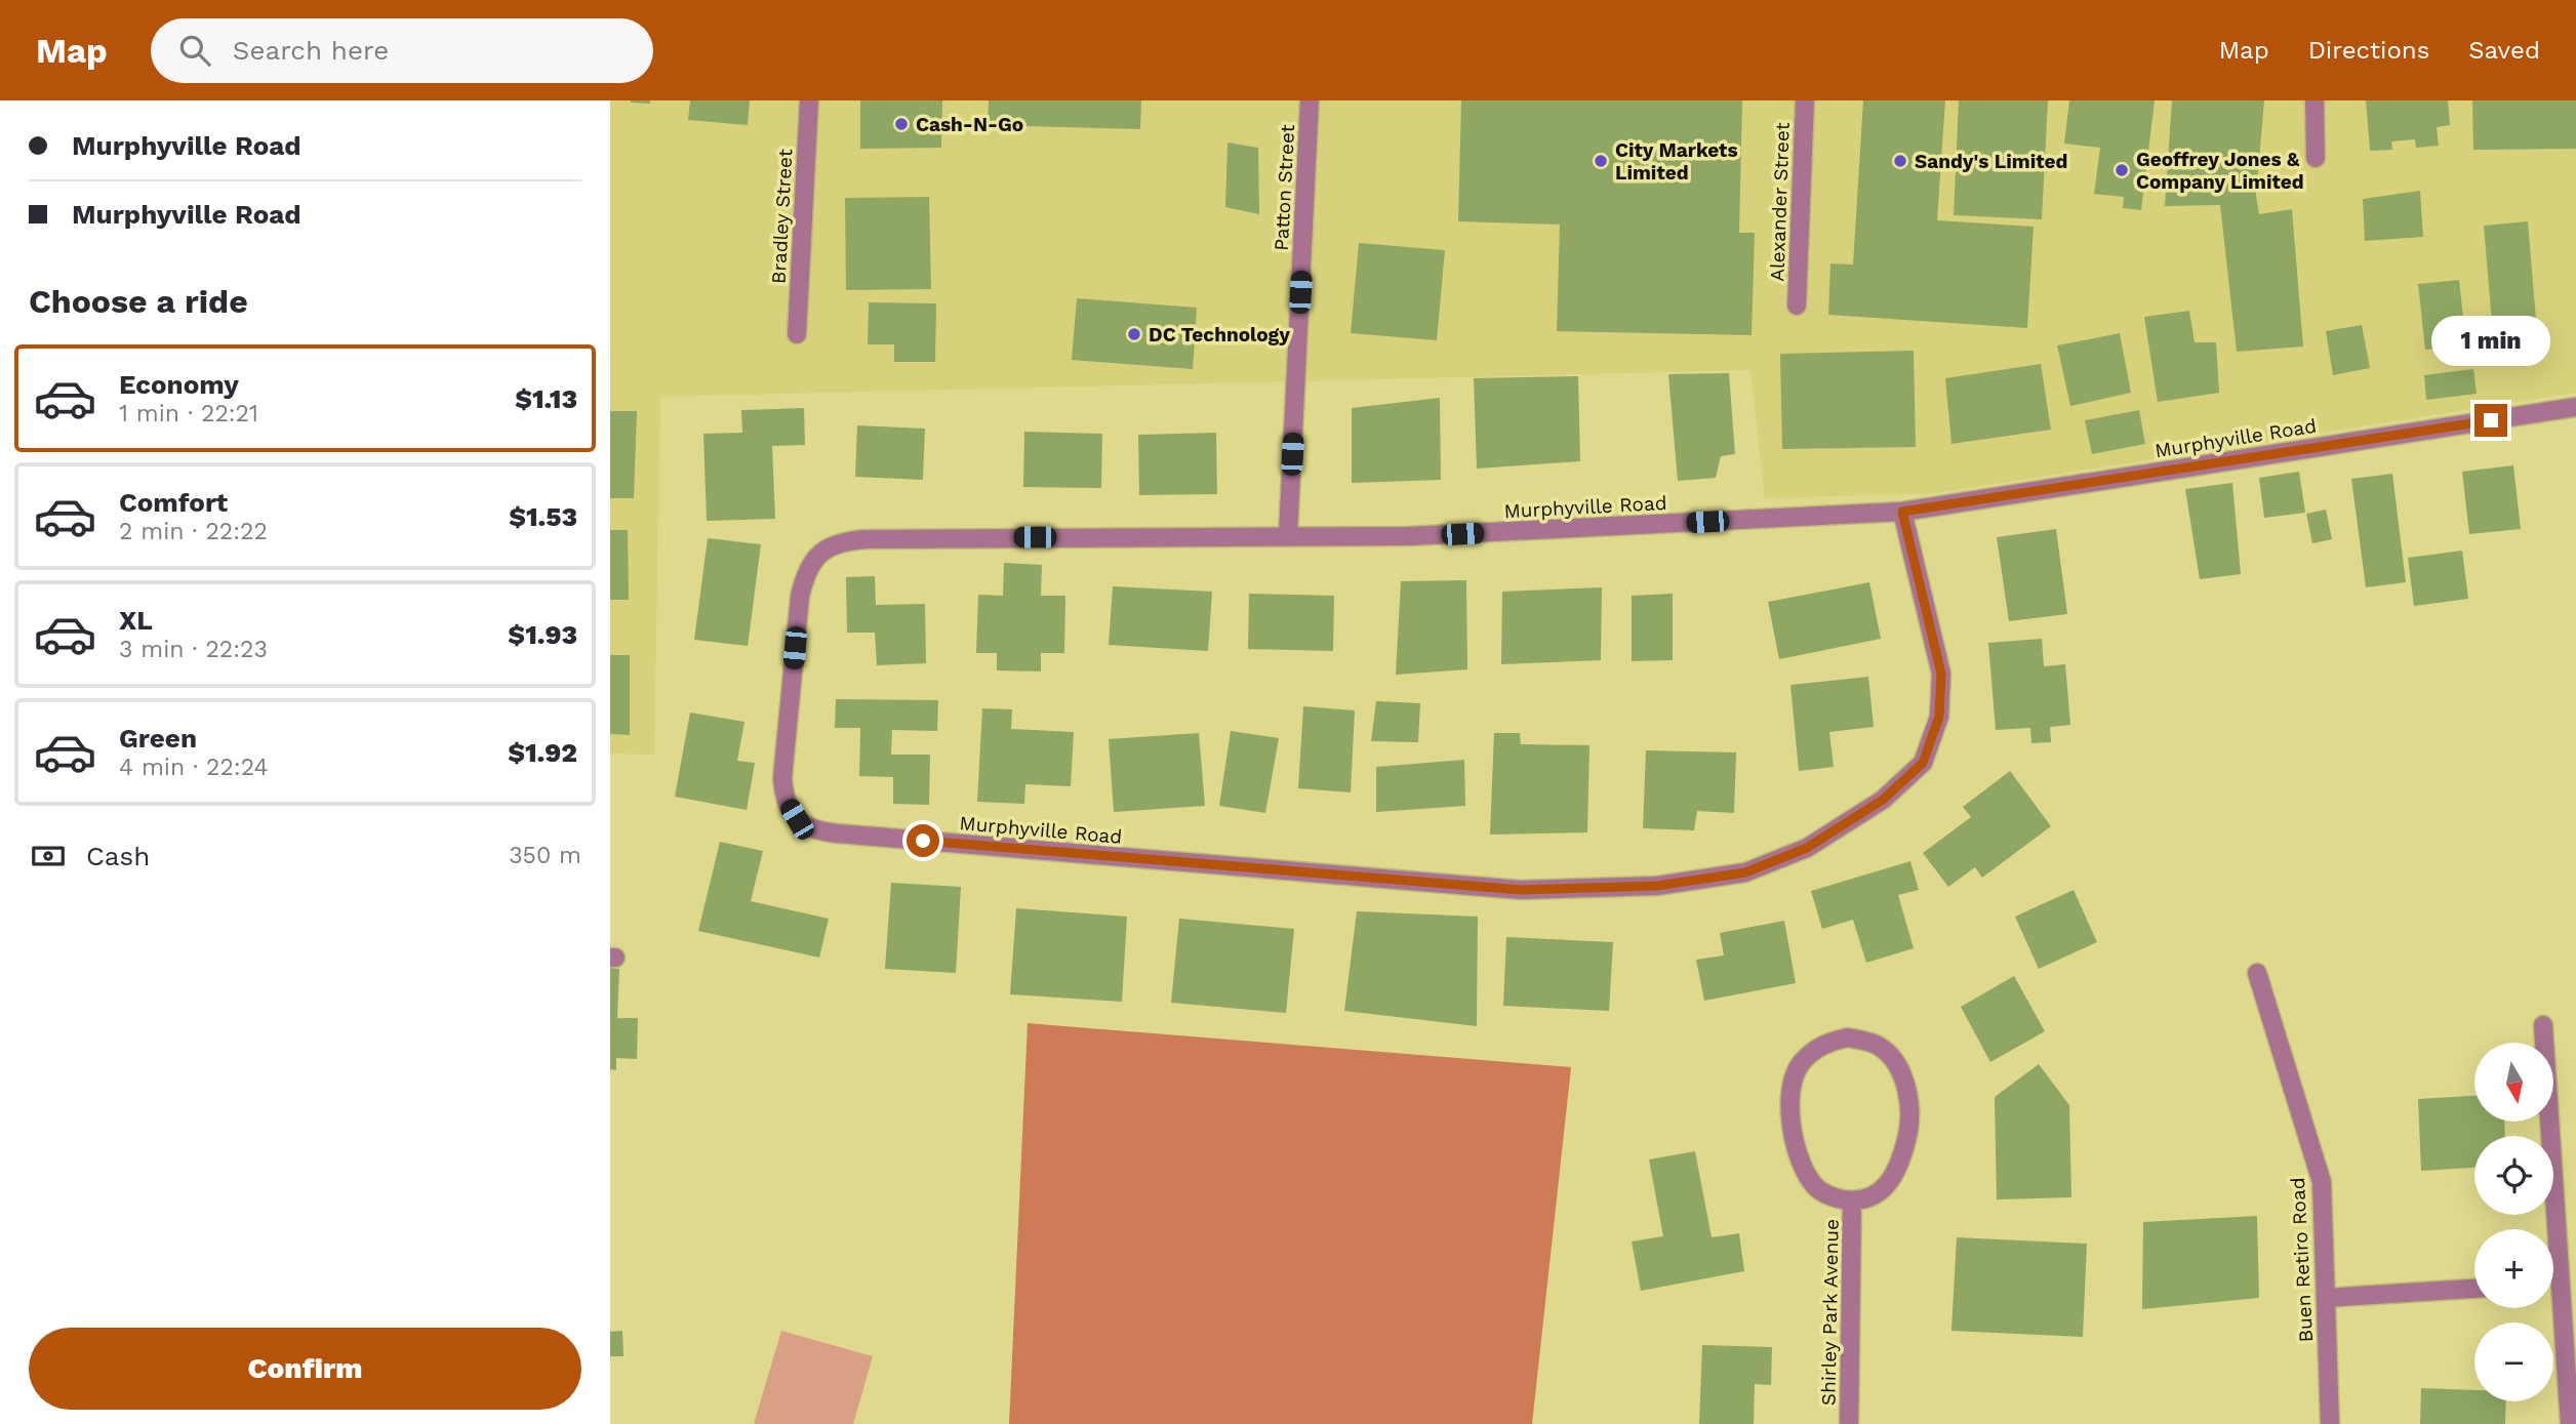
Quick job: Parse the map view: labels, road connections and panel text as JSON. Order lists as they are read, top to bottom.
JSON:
{
  "streets": {
    "street": [
      "Patton Street",
      "Alexander Street",
      "Bradley Street",
      "Murphyville Road",
      "Buen Retiro Road",
      "Shirley Park Avenue"
    ]
  },
  "crossings": [
    ["Patton Street", "Murphyville Road"]
  ],
  "places": [
    "Cash-N-Go",
    "City Markets Limited",
    "Sandy's Limited",
    "Geoffrey Jones & Company Limited",
    "DC Technology"
  ],
  "north": "bottom",
  "page": {
    "header": "Map",
    "search": "Search here",
    "nav": ["Map", "Directions", "Saved"],
    "banner": ["Murphyville Road", "Murphyville Road"],
    "heading": "Choose a ride",
    "bubble": "1 min",
    "list": [
      {
        "name": "Economy",
        "note": "1 min · 22:21",
        "value": "$1.13"
      },
      {
        "name": "Comfort",
        "note": "2 min · 22:22",
        "value": "$1.53"
      },
      {
        "name": "XL",
        "note": "3 min · 22:23",
        "value": "$1.93"
      },
      {
        "name": "Green",
        "note": "4 min · 22:24",
        "value": "$1.92"
      }
    ],
    "pay": ["Cash", "350 m"],
    "map_buttons": ["+", "−"],
    "buttons": "Confirm"
  }
}
